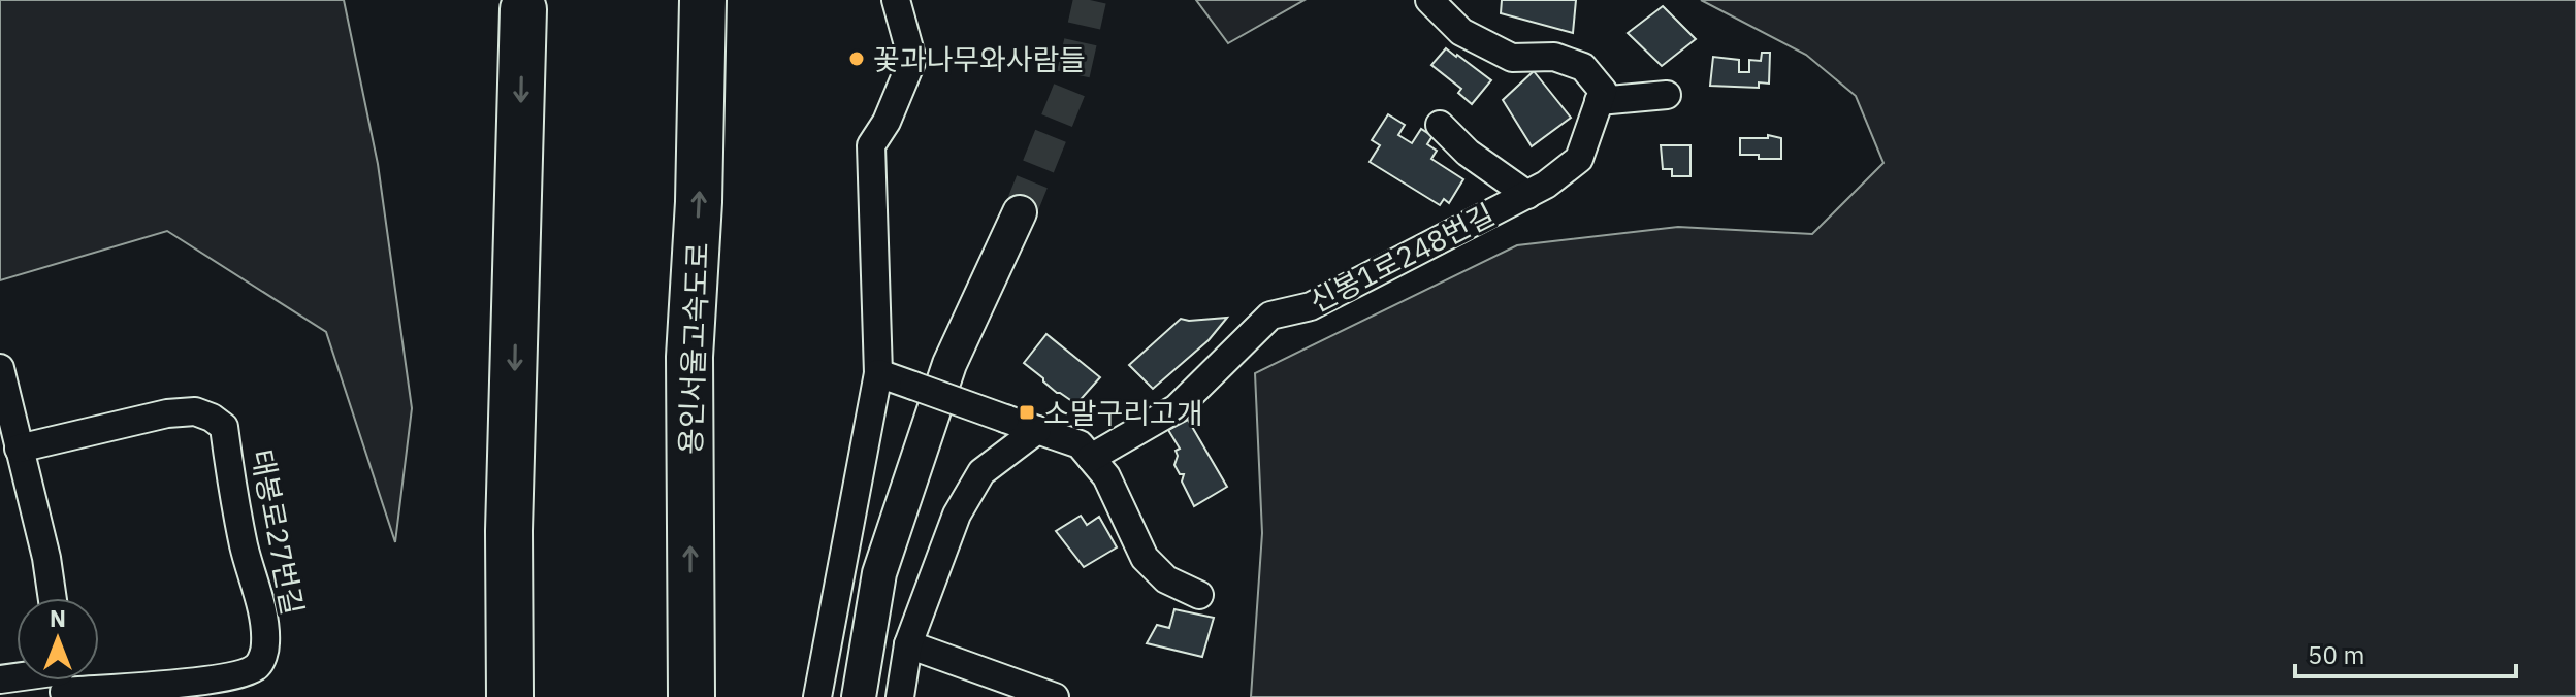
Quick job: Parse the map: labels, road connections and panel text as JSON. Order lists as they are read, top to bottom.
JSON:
{
  "streets": {
    "highway": ["용인서울고속도로"],
    "street": ["신봉1로248번길", "태봉로27번길"]
  },
  "places": {
    "other": ["꽃과나무와사람들"],
    "transit": ["소말구리고개"]
  },
  "scale_bar": "50 m",
  "north": "top"
}
